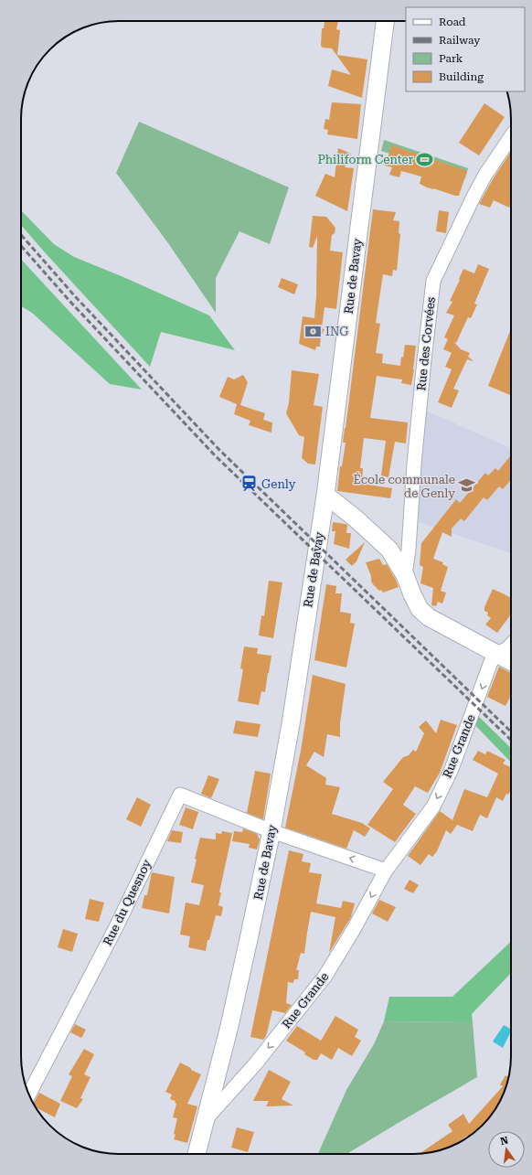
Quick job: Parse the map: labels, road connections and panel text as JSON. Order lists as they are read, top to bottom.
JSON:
{
  "streets": {
    "main road": ["Rue de Bavay"],
    "street": ["Rue des Corvées", "Rue Grande", "Rue du Quesnoy"]
  },
  "crossings": [
    ["Rue de Bavay", "Rue Grande"],
    ["Rue de Bavay", "Rue du Quesnoy"]
  ],
  "one_way": ["Rue Grande"],
  "places": {
    "sports": ["Philiform Center"],
    "bank": ["ING"],
    "station": ["Genly"],
    "school or university": ["École communale de Genly"]
  },
  "legend": [
    "Road",
    "Railway",
    "Park",
    "Building"
  ],
  "north": "top"
}
